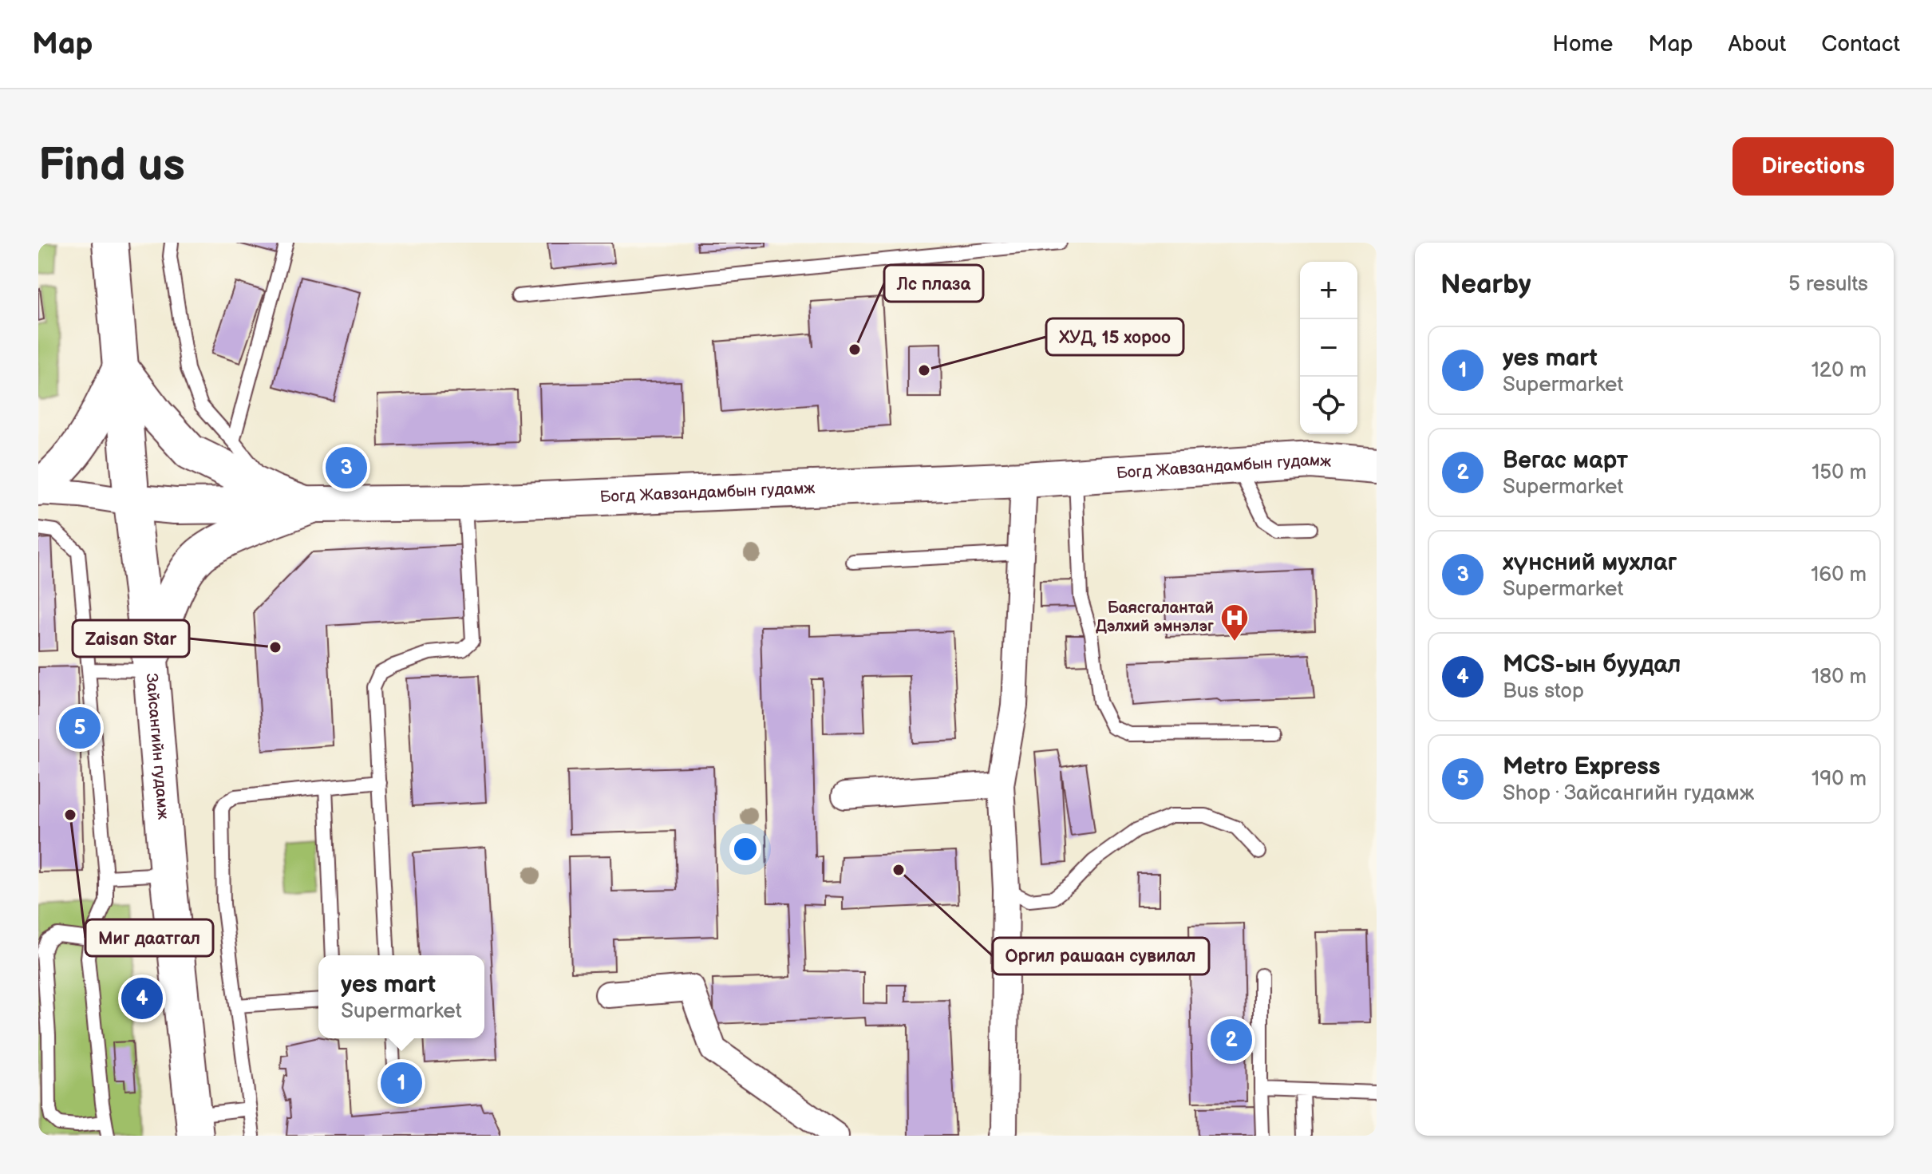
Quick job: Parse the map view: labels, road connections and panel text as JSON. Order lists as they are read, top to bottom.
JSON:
{
  "streets": {
    "main road": ["Богд Жавзандамбын гудамж", "Зайсангийн гудамж"]
  },
  "crossings": [
    ["Богд Жавзандамбын гудамж", "Зайсангийн гудамж"]
  ],
  "places": {
    "other": [
      "Лс плаза",
      "ХУД, 15 хороо",
      "Zaisan Star",
      "Миг даатгал",
      "Оргил рашаан сувилал"
    ],
    "hospital": ["Баясгалантай Дэлхий эмнэлэг"]
  },
  "page": {
    "header": "Map",
    "nav": [
      "Home",
      "Map",
      "About",
      "Contact"
    ],
    "buttons": "Directions",
    "title": "Find us",
    "heading": ["Nearby", "5 results"],
    "map_buttons": ["+", "−"],
    "list": [
      {
        "mark": "1",
        "name": "yes mart",
        "note": "Supermarket",
        "value": "120 m"
      },
      {
        "mark": "2",
        "name": "Вегас март",
        "note": "Supermarket",
        "value": "150 m"
      },
      {
        "mark": "3",
        "name": "хүнсний мухлаг",
        "note": "Supermarket",
        "value": "160 m"
      },
      {
        "mark": "4",
        "name": "MCS-ын буудал",
        "note": "Bus stop",
        "value": "180 m"
      },
      {
        "mark": "5",
        "name": "Metro Express",
        "note": "Shop · Зайсангийн гудамж",
        "value": "190 m"
      }
    ],
    "pins": [
      "3",
      "5",
      "4",
      "2",
      "1"
    ],
    "popup": ["yes mart", "Supermarket"]
  }
}
